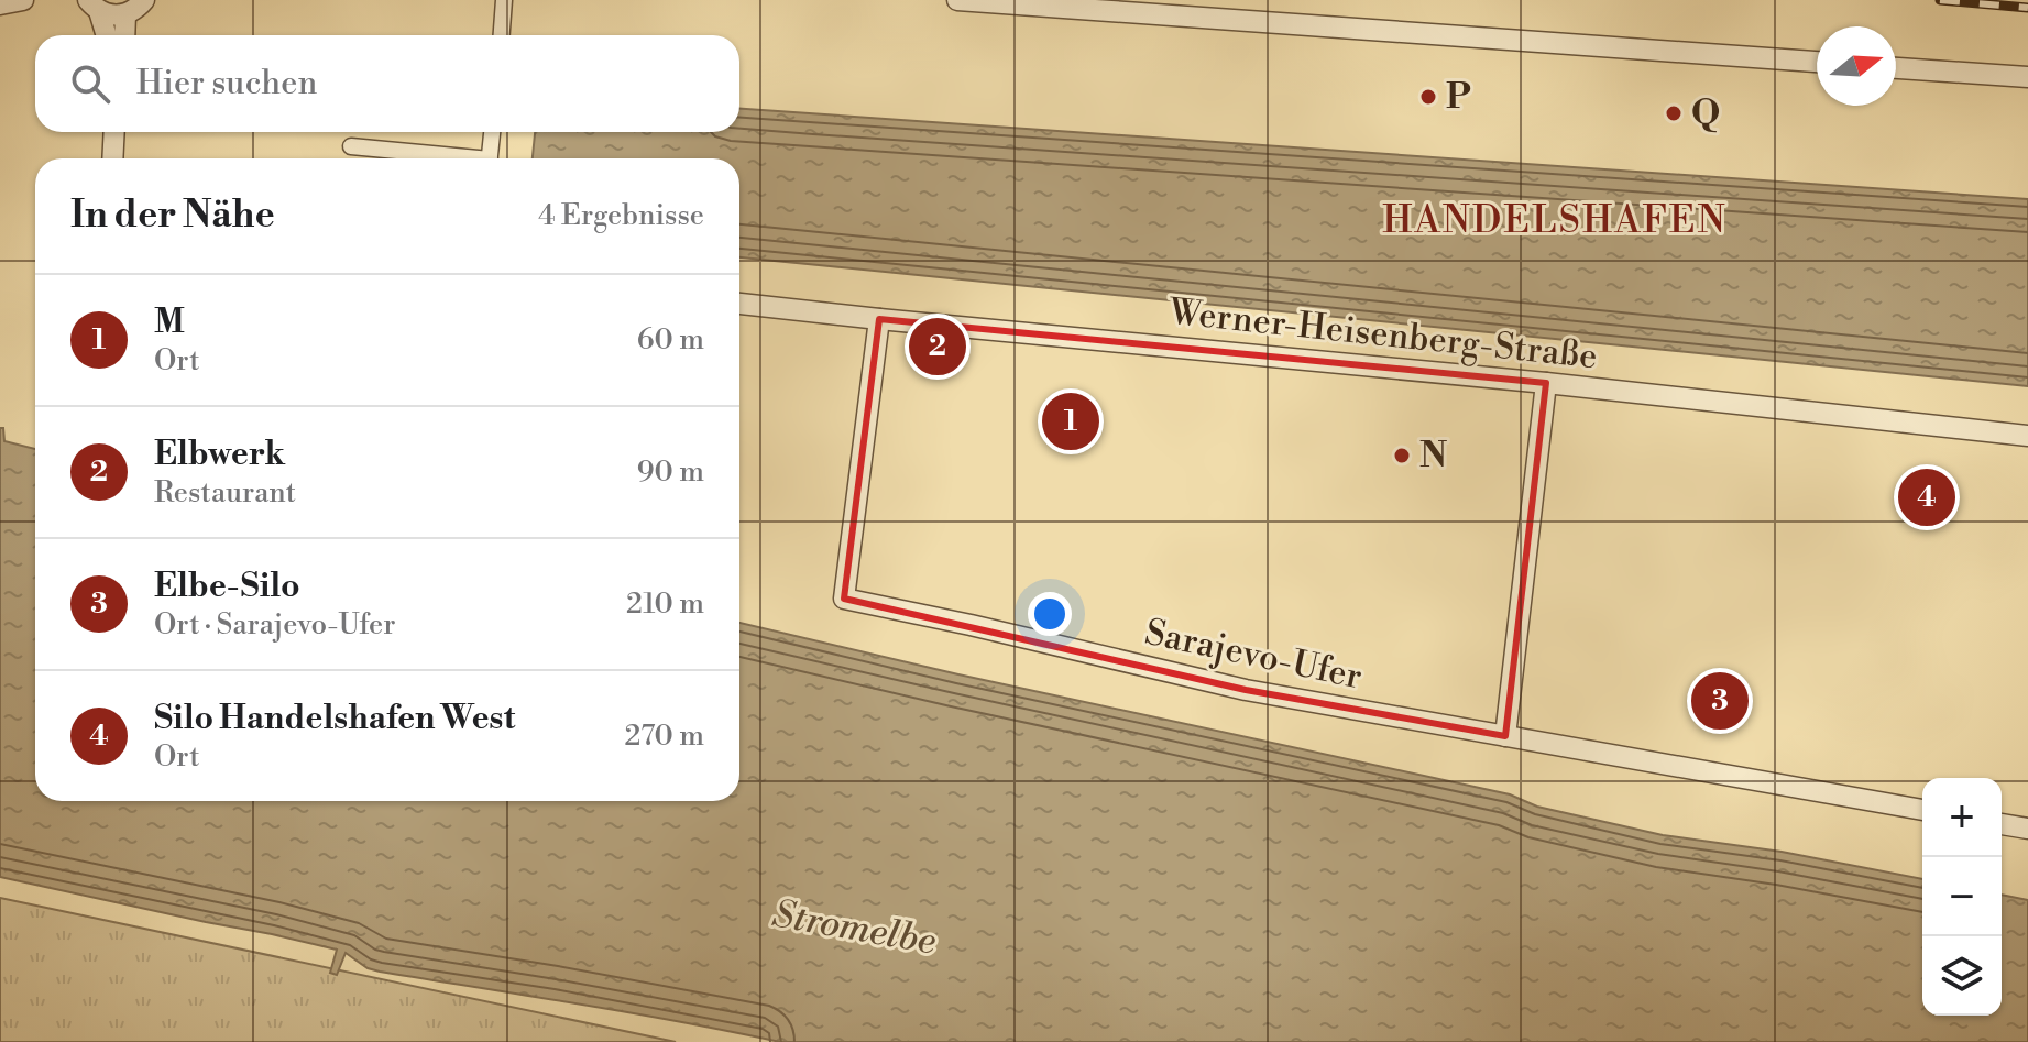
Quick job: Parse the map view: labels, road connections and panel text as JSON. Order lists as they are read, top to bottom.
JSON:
{
  "streets": {
    "street": ["Werner-Heisenberg-Straße", "Sarajevo-Ufer"]
  },
  "crossings": [
    ["Werner-Heisenberg-Straße", "Sarajevo-Ufer"]
  ],
  "districts": ["HANDELSHAFEN"],
  "water": ["Stromelbe"],
  "places": ["P", "Q", "N"],
  "north": "right",
  "page": {
    "search": "Hier suchen",
    "heading": ["In der Nähe", "4 Ergebnisse"],
    "list": [
      {
        "mark": "1",
        "name": "M",
        "note": "Ort",
        "value": "60 m"
      },
      {
        "mark": "2",
        "name": "Elbwerk",
        "note": "Restaurant",
        "value": "90 m"
      },
      {
        "mark": "3",
        "name": "Elbe-Silo",
        "note": "Ort · Sarajevo-Ufer",
        "value": "210 m"
      },
      {
        "mark": "4",
        "name": "Silo Handelshafen West",
        "note": "Ort",
        "value": "270 m"
      }
    ],
    "pins": [
      "2",
      "1",
      "4",
      "3"
    ],
    "map_buttons": ["+", "−"]
  }
}
